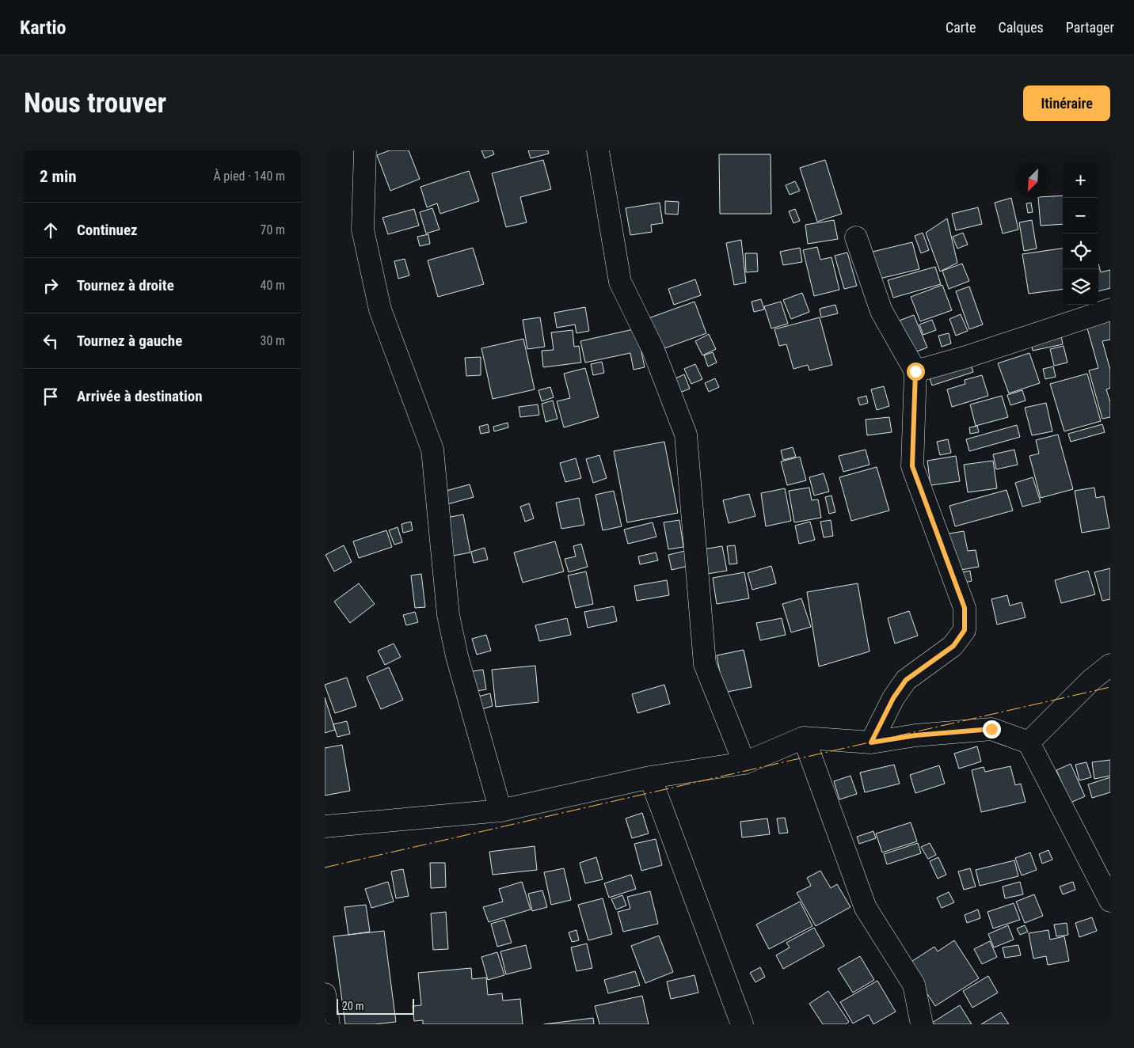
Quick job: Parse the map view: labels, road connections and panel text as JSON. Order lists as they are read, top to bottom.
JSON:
{
  "scale_bar": "20 m",
  "north": "bottom left",
  "page": {
    "header": "Kartio",
    "nav": ["Carte", "Calques", "Partager"],
    "buttons": "Itinéraire",
    "title": "Nous trouver",
    "heading": ["2 min", "À pied · 140 m"],
    "map_buttons": ["+", "−"],
    "list": [
      ["Continuez", "70 m"],
      ["Tournez à droite", "40 m"],
      ["Tournez à gauche", "30 m"],
      "Arrivée à destination"
    ],
    "scale": "20 m"
  }
}
